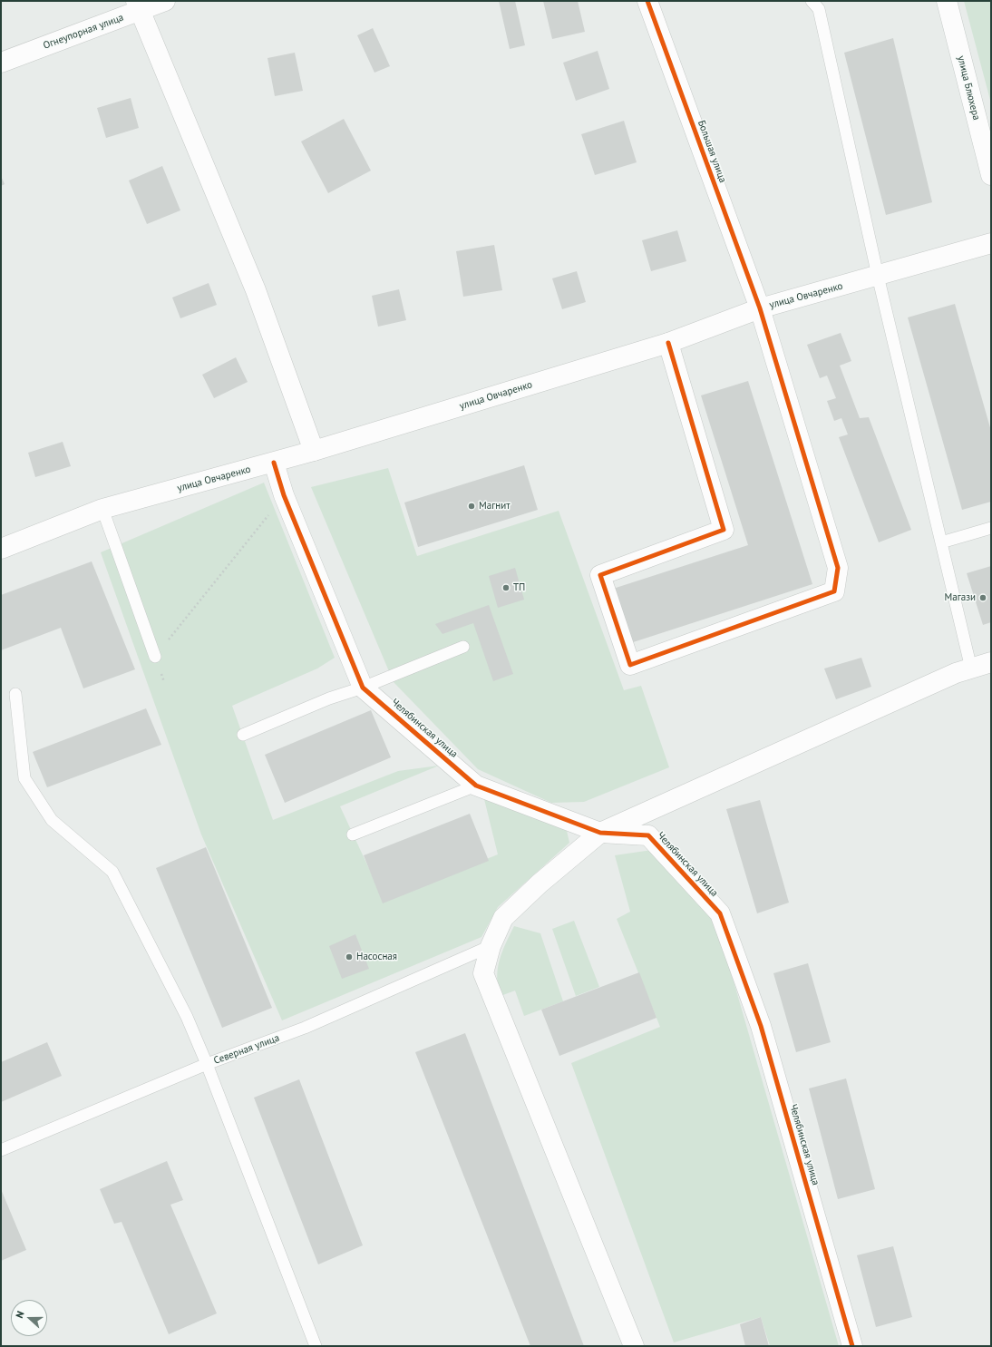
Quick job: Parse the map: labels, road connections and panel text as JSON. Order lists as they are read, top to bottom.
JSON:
{
  "streets": {
    "street": [
      "Огнеупорная улица",
      "улица Блюхера",
      "Большая улица",
      "улица Овчаренко",
      "Челябинская улица"
    ],
    "lane": ["Северная улица"]
  },
  "crossings": [
    ["Большая улица", "улица Овчаренко"],
    ["улица Овчаренко", "Челябинская улица"]
  ],
  "places": [
    "Магнит",
    "ТП",
    "Магази",
    "Насосная"
  ],
  "north": "left"
}
